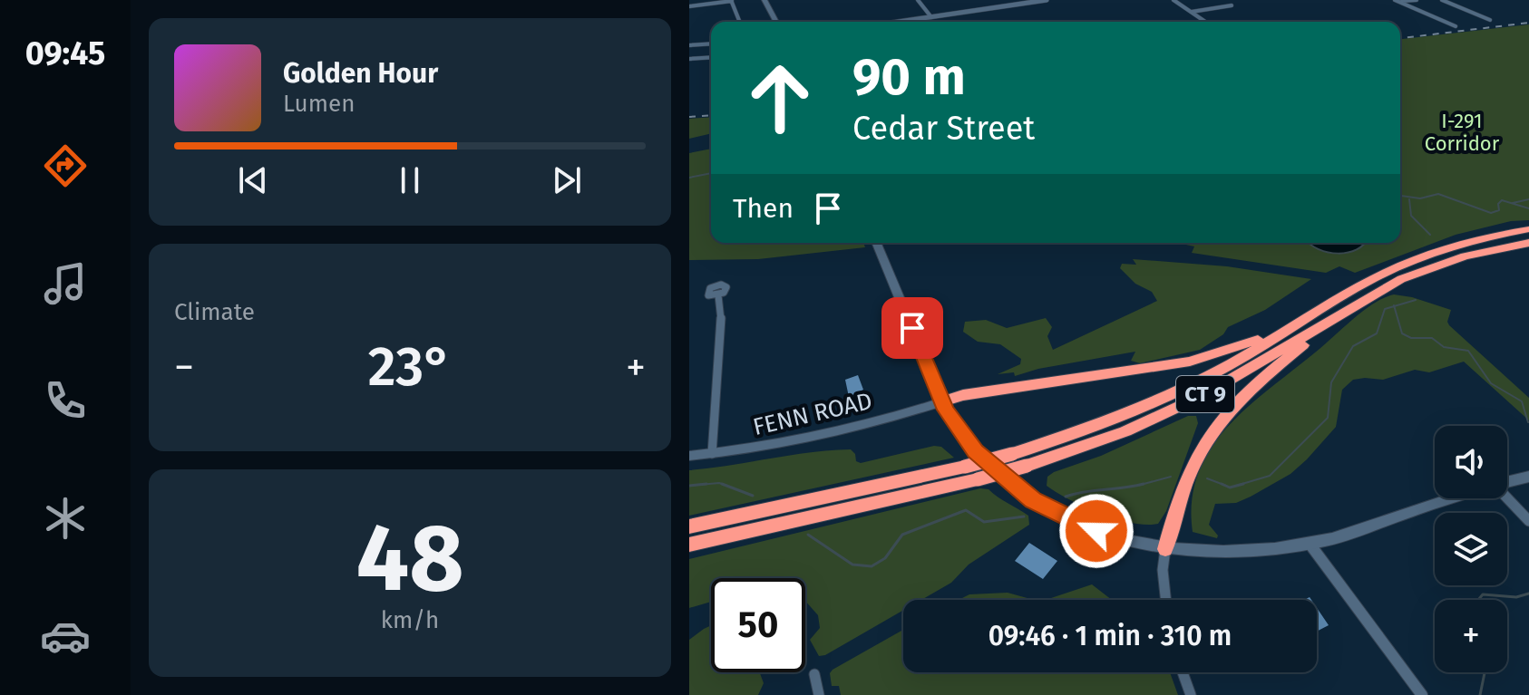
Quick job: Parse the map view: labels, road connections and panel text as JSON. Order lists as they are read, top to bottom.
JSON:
{
  "streets": {
    "highway": ["CT 9"],
    "main road": ["FENN ROAD"]
  },
  "parks": ["I-291 Corridor"],
  "page": {
    "tabs": "09:45",
    "turn": ["90 m", "Cedar Street"],
    "song": ["Golden Hour", "Lumen"],
    "then": "Then",
    "tile": [
      "Climate",
      ["48", "km/h"]
    ],
    "heat": ["−", "23°", "+"],
    "map_buttons": "+",
    "limit": "50",
    "trip": "09:46 · 1 min · 310 m"
  }
}
